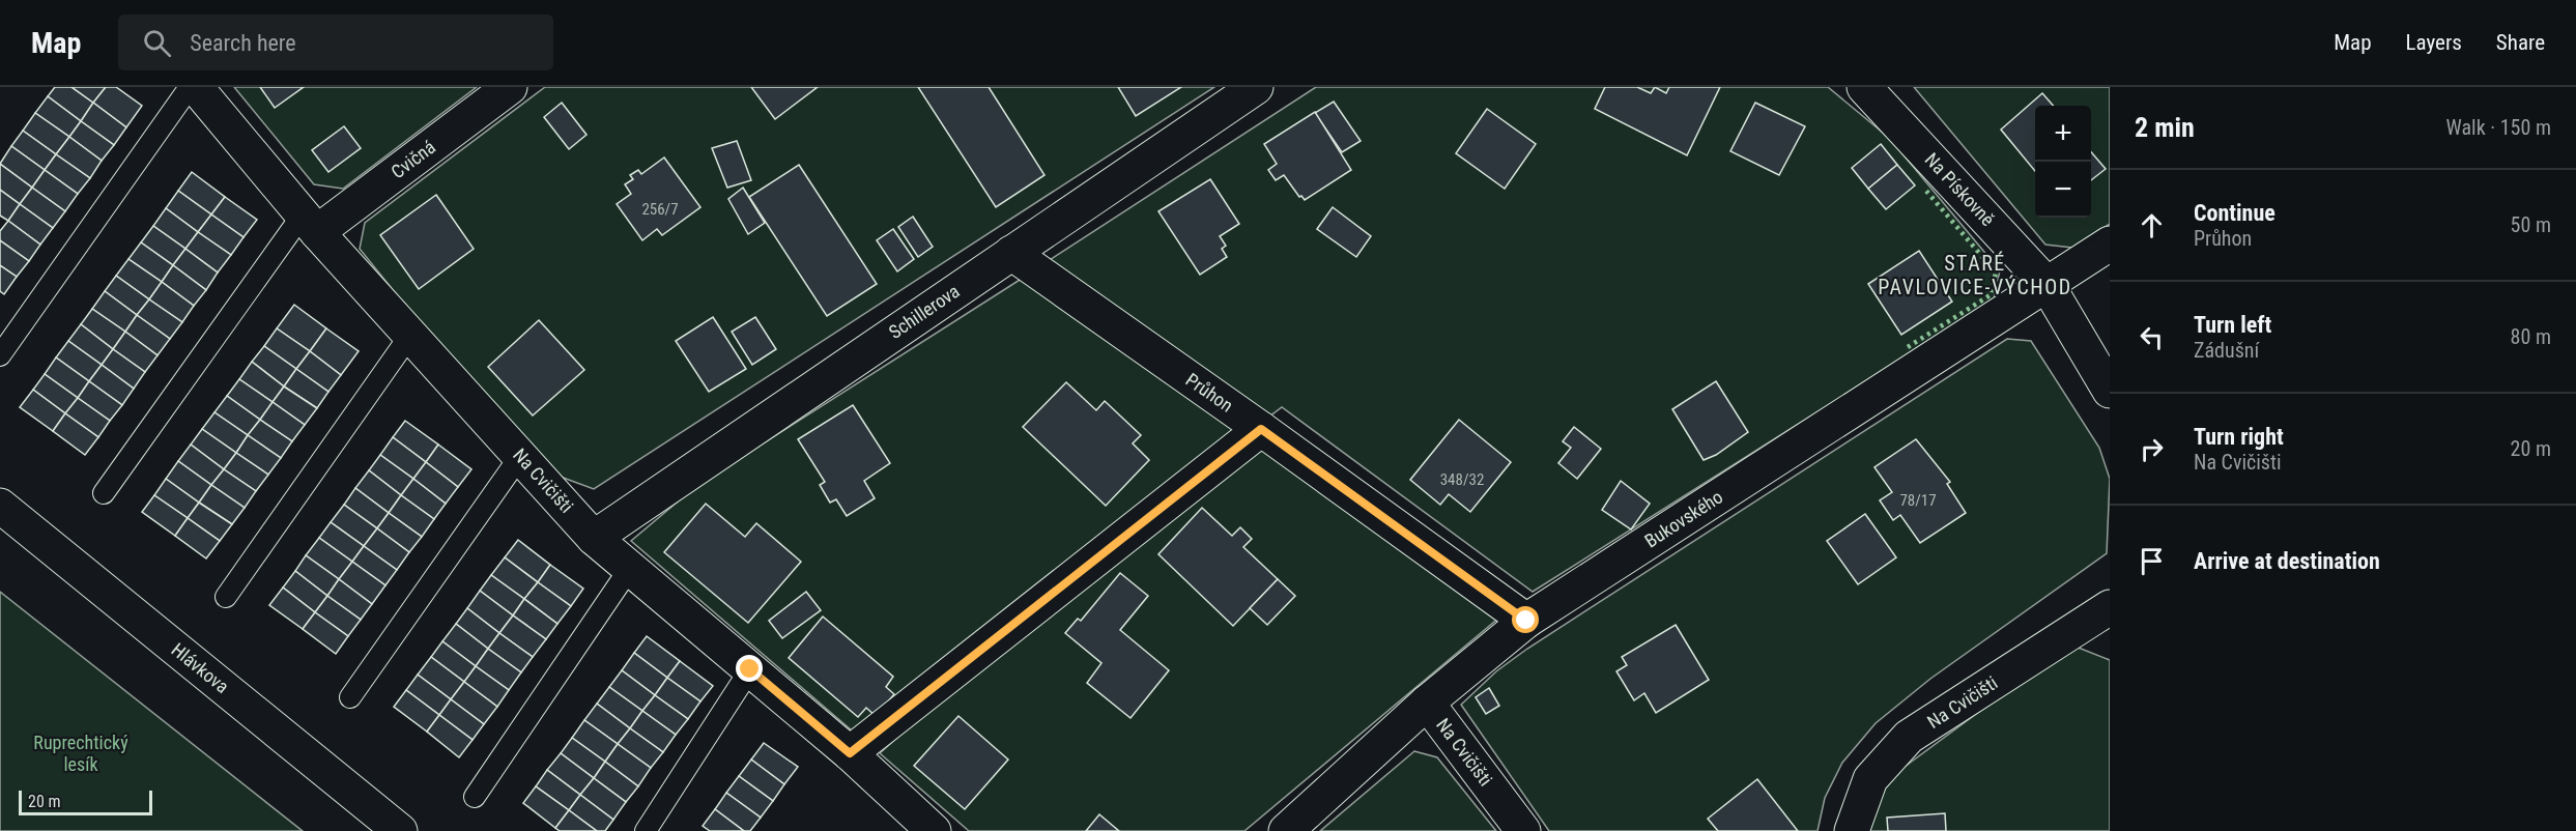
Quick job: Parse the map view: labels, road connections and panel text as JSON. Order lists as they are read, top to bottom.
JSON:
{
  "streets": {
    "street": [
      "Cvičná",
      "Na Pískovně",
      "Schillerova",
      "Průhon",
      "Na Cvičišti",
      "Bukovského",
      "Hlávkova"
    ]
  },
  "crossings": [
    ["Cvičná", "Na Cvičišti"],
    ["Na Pískovně", "Bukovského"],
    ["Schillerova", "Průhon"],
    ["Schillerova", "Na Cvičišti"],
    ["Průhon", "Bukovského"],
    ["Na Cvičišti", "Bukovského"]
  ],
  "districts": ["STARÉ PAVLOVICE-VÝCHOD"],
  "parks": ["Ruprechtický lesík"],
  "house_numbers": ["256/7", "348/32", "78/17"],
  "scale_bar": "20 m",
  "page": {
    "header": "Map",
    "search": "Search here",
    "nav": ["Map", "Layers", "Share"],
    "heading": ["2 min", "Walk · 150 m"],
    "map_buttons": ["+", "−"],
    "list": [
      ["Continue", "Průhon", "50 m"],
      ["Turn left", "Zádušní", "80 m"],
      ["Turn right", "Na Cvičišti", "20 m"],
      "Arrive at destination"
    ],
    "scale": "20 m"
  }
}
